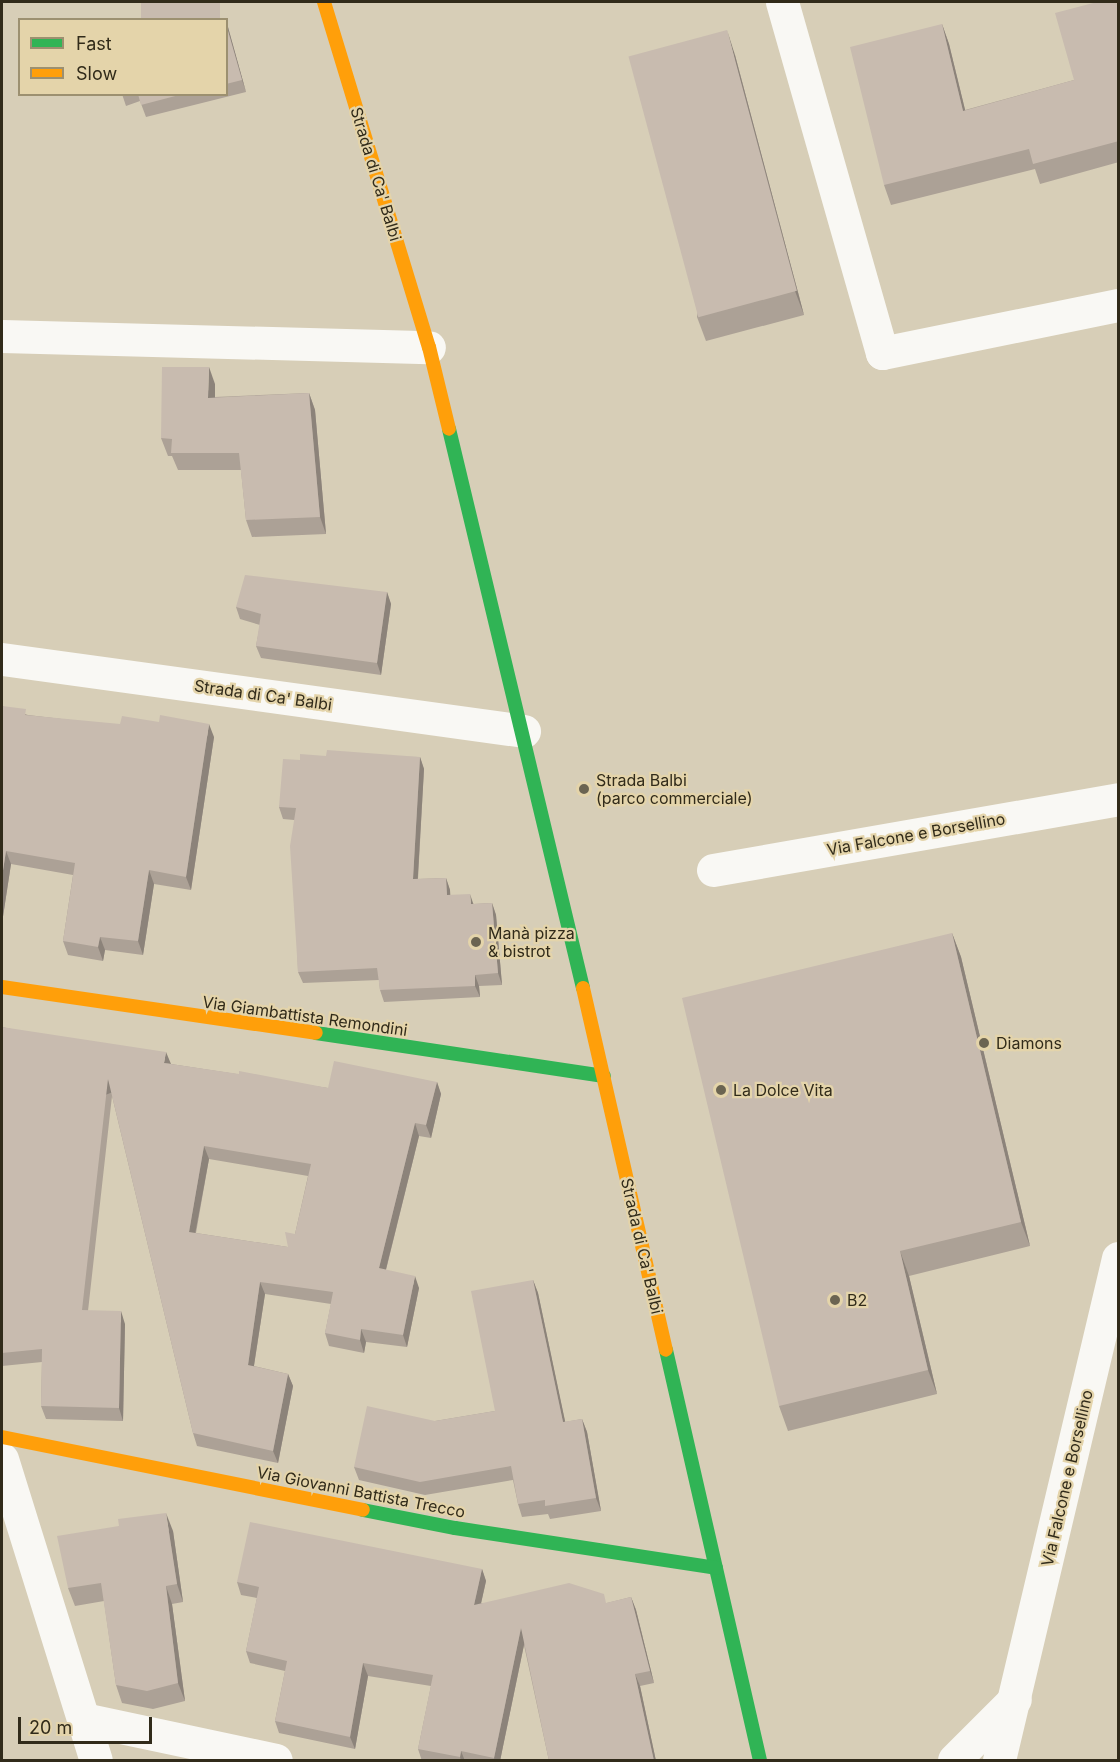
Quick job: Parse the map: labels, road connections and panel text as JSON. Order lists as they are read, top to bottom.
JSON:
{
  "streets": {
    "main road": ["Strada di Ca' Balbi", "Via Giambattista Remondini", "Via Giovanni Battista Trecco"],
    "street": ["Via Falcone e Borsellino"]
  },
  "crossings": [
    ["Strada di Ca' Balbi", "Via Giambattista Remondini"],
    ["Strada di Ca' Balbi", "Via Giovanni Battista Trecco"]
  ],
  "places": [
    "Strada Balbi (parco commerciale)",
    "Manà pizza & bistrot",
    "Diamons",
    "La Dolce Vita",
    "B2"
  ],
  "legend": ["Fast", "Slow"],
  "scale_bar": "20 m"
}
